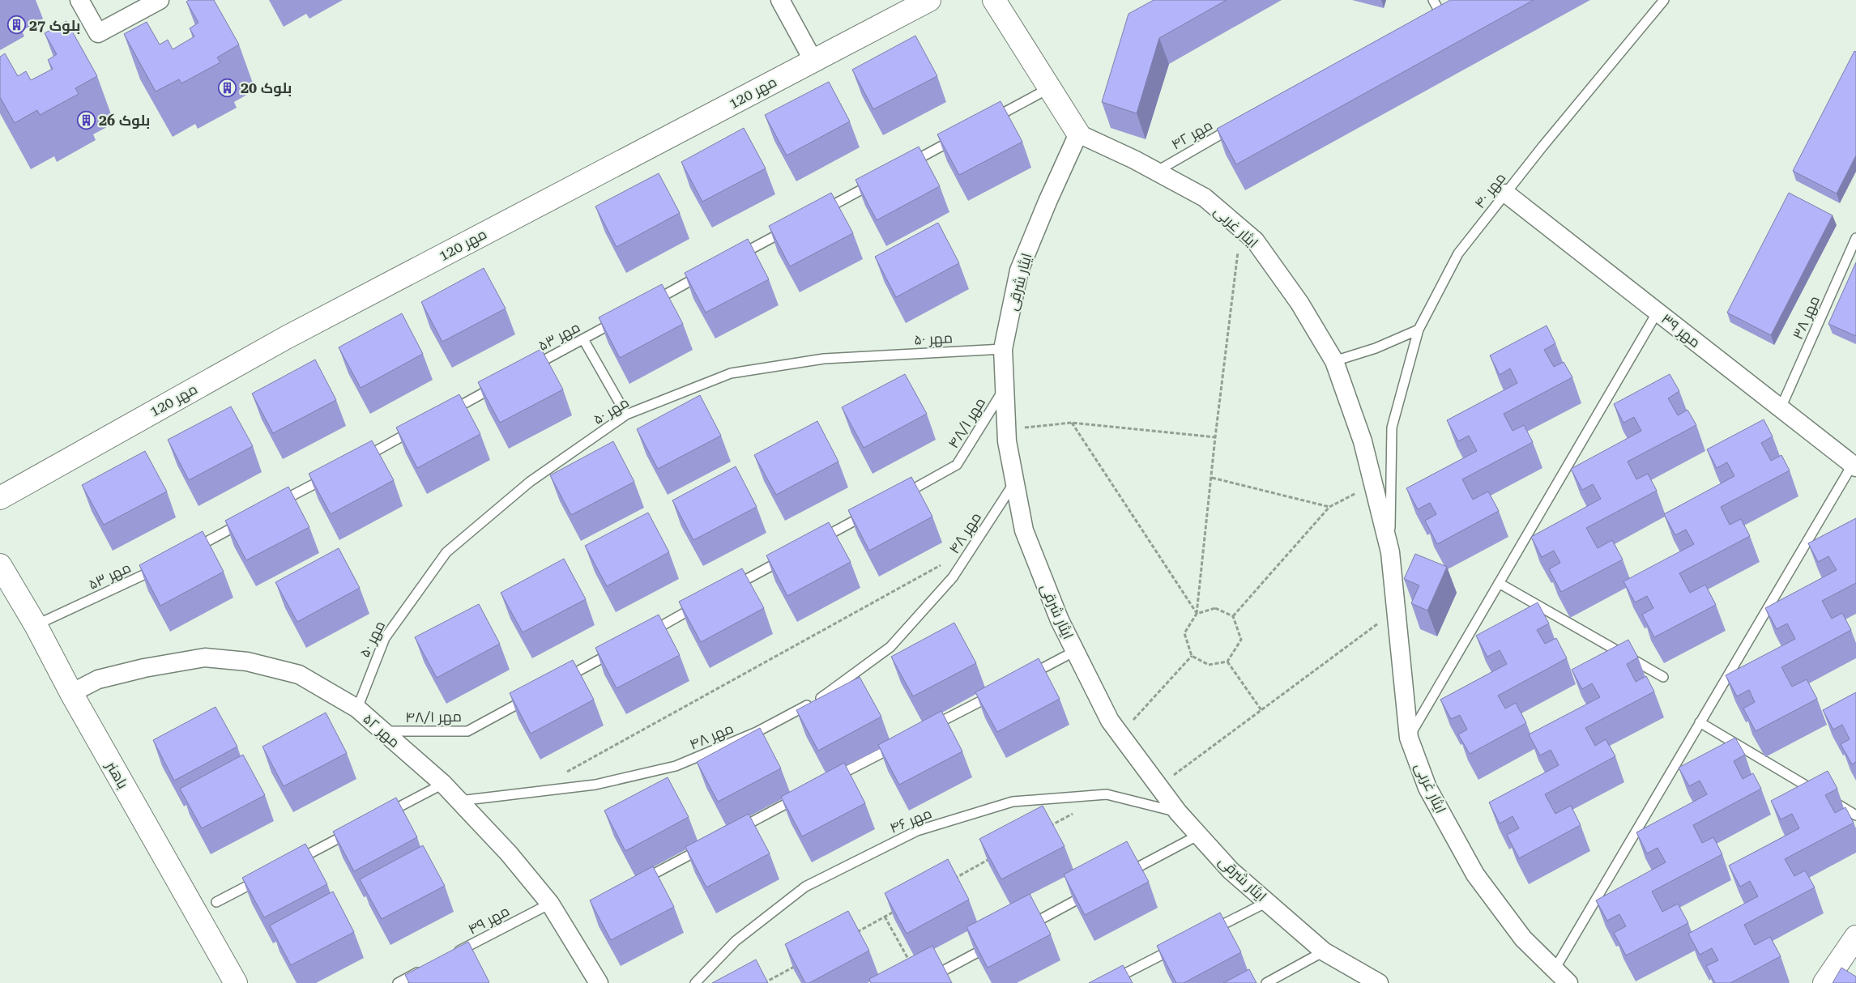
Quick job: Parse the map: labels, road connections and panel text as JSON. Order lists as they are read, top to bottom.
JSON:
{
  "streets": {
    "street": [
      "مهر 120",
      "ایثار غربی",
      "ایثار شرقی",
      "مهر ۳۹",
      "مهر ۵۲",
      "باهنر"
    ],
    "lane": [
      "مهر ۴۲",
      "مهر ۴۰",
      "مهر ۳۸",
      "مهر ۵۳",
      "مهر ۵۰",
      "مهر ۴۸/۱",
      "مهر ۴۸",
      "مهر ۴۶",
      "مهر ۴۹"
    ]
  },
  "crossings": [
    ["مهر ۴۲", "ایثار غربی"],
    ["مهر ۴۰", "ایثار غربی"],
    ["مهر ۴۰", "مهر ۳۹"],
    ["ایثار غربی", "ایثار شرقی"],
    ["ایثار شرقی", "مهر ۵۰"],
    ["ایثار شرقی", "مهر ۴۸/۱"],
    ["ایثار شرقی", "مهر ۴۸"],
    ["ایثار شرقی", "مهر ۴۶"],
    ["مهر ۳۸", "مهر ۳۹"],
    ["مهر ۵۳", "باهنر"],
    ["مهر ۵۰", "مهر ۵۲"],
    ["مهر ۴۸/۱", "مهر ۵۲"],
    ["مهر ۴۸", "مهر ۵۲"],
    ["مهر ۵۲", "باهنر"],
    ["مهر ۵۲", "مهر ۴۹"]
  ],
  "places": {
    "building": ["بلوک 27", "بلوک 20", "بلوک 26"]
  }
}
